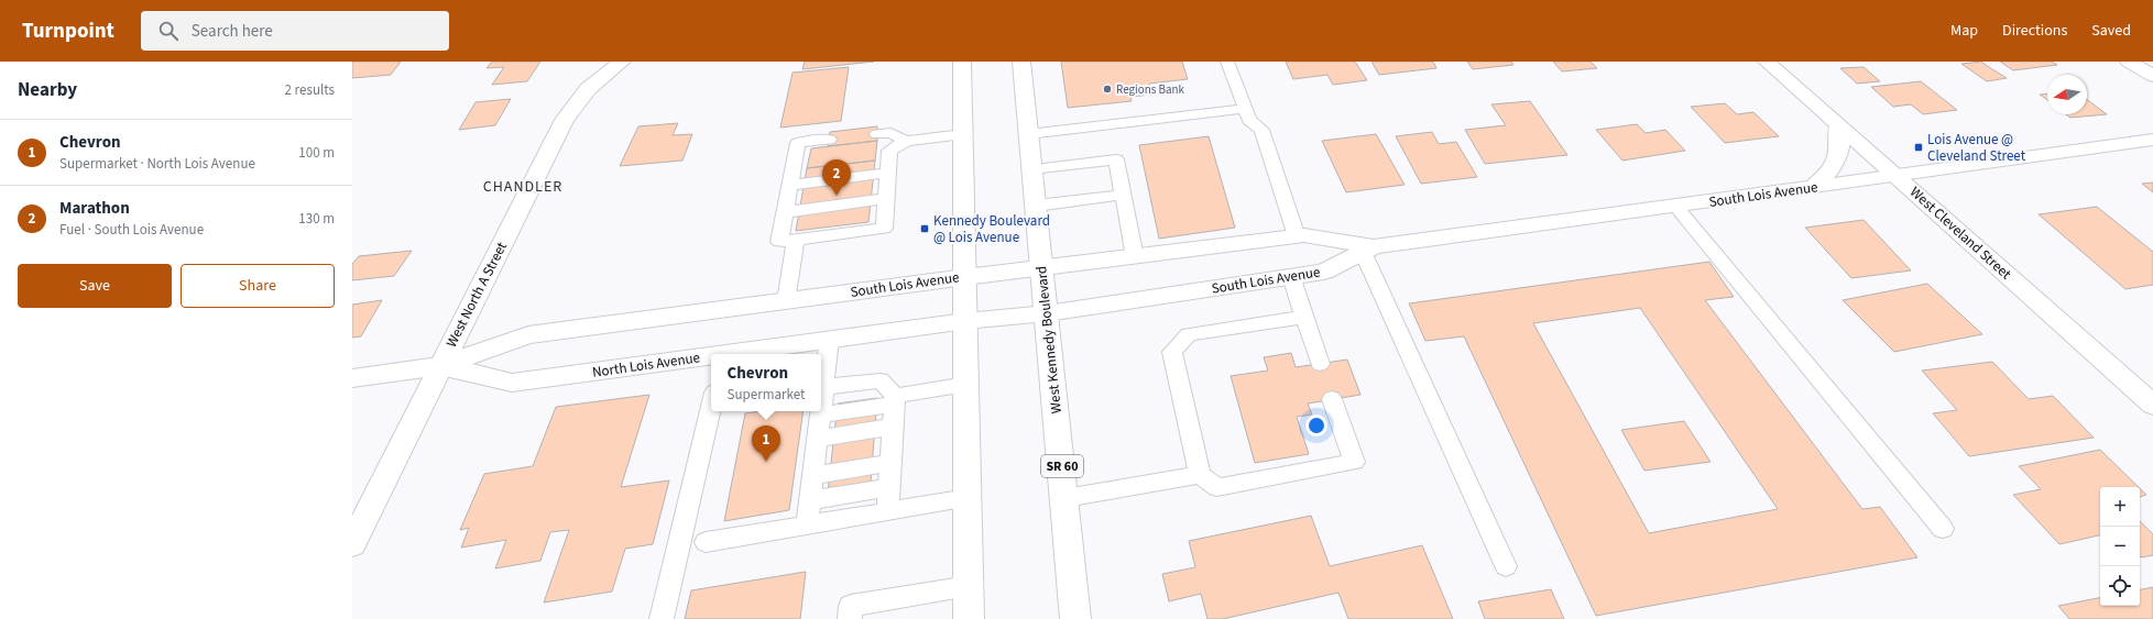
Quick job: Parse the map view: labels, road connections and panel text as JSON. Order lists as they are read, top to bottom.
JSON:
{
  "streets": {
    "street": [
      "South Lois Avenue",
      "West Cleveland Street",
      "West North A Street",
      "West Kennedy Boulevard",
      "North Lois Avenue",
      "SR 60"
    ]
  },
  "crossings": [
    ["South Lois Avenue", "West Cleveland Street"],
    ["South Lois Avenue", "West North A Street"],
    ["South Lois Avenue", "West Kennedy Boulevard"],
    ["South Lois Avenue", "North Lois Avenue"],
    ["West North A Street", "North Lois Avenue"],
    ["West Kennedy Boulevard", "North Lois Avenue"]
  ],
  "districts": ["CHANDLER"],
  "places": {
    "other": ["Regions Bank"],
    "transit": ["Lois Avenue @ Cleveland Street", "Kennedy Boulevard @ Lois Avenue"]
  },
  "north": "left",
  "page": {
    "header": "Turnpoint",
    "search": "Search here",
    "nav": ["Map", "Directions", "Saved"],
    "heading": ["Nearby", "2 results"],
    "list": [
      {
        "mark": "1",
        "name": "Chevron",
        "note": "Supermarket · North Lois Avenue",
        "value": "100 m"
      },
      {
        "mark": "2",
        "name": "Marathon",
        "note": "Fuel · South Lois Avenue",
        "value": "130 m"
      }
    ],
    "pins": ["2", "1"],
    "buttons": ["Save", "Share"],
    "popup": ["Chevron", "Supermarket"],
    "map_buttons": ["+", "−"]
  }
}
